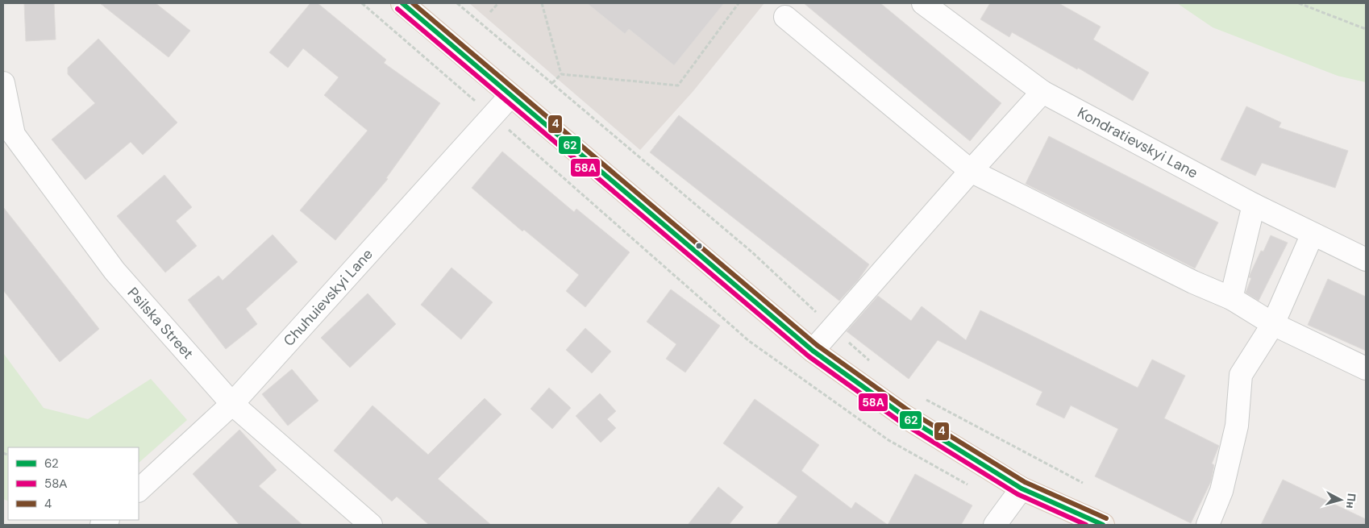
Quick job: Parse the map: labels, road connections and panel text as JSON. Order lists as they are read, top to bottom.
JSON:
{
  "streets": {
    "street": ["Kondratievskyi Lane", "Chuhuievskyi Lane", "Psilska Street"]
  },
  "crossings": [
    ["Chuhuievskyi Lane", "Psilska Street"]
  ],
  "lines": ["transit line 62", "transit line 4", "transit line 58А"],
  "legend": ["62", "58А", "4"],
  "north": "right"
}
